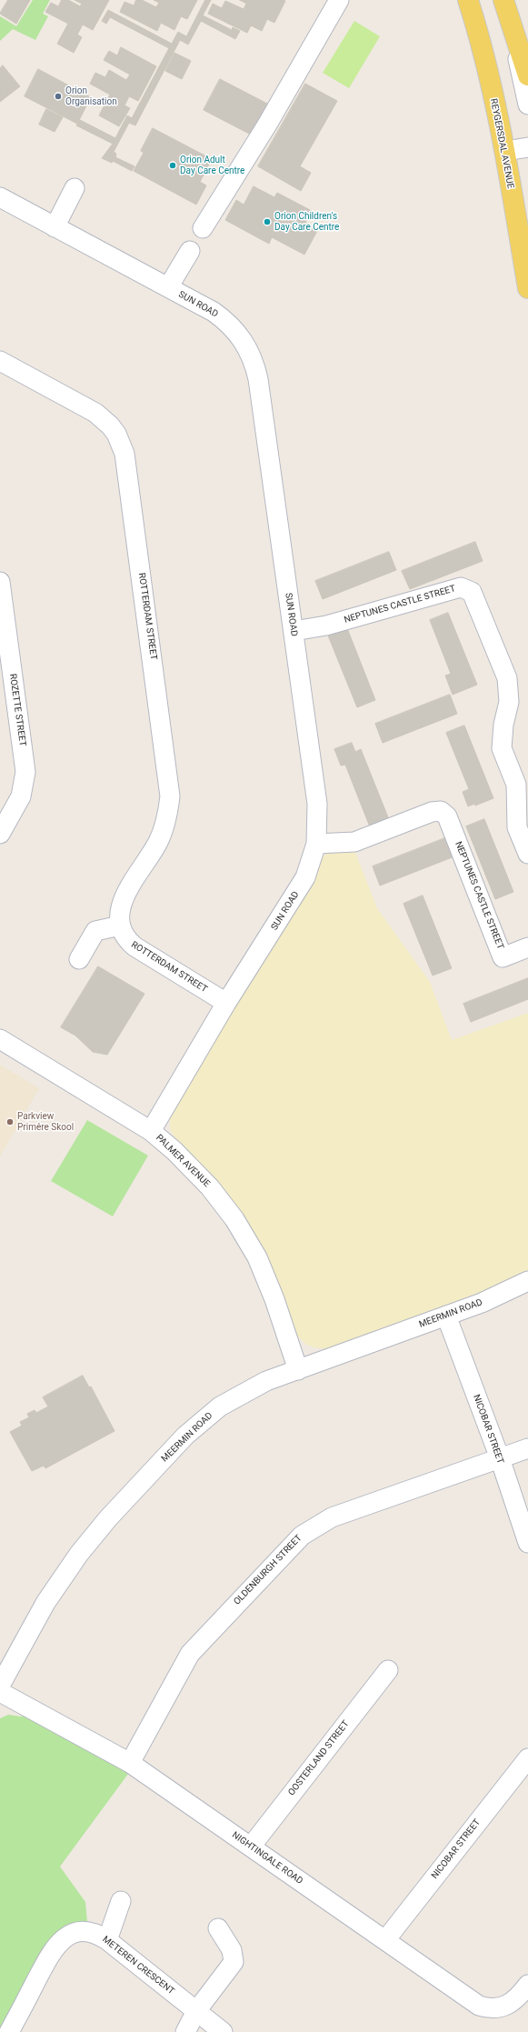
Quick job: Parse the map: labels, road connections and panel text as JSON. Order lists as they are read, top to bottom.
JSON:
{
  "streets": {
    "main road": ["REYGERSDAL AVENUE"],
    "street": [
      "SUN ROAD",
      "NEPTUNES CASTLE STREET",
      "ROTTERDAM STREET",
      "ROZETTE STREET",
      "PALMER AVENUE",
      "MEERMIN ROAD",
      "NICOBAR STREET",
      "OLDENBURGH STREET",
      "OOSTERLAND STREET",
      "NIGHTINGALE ROAD",
      "METEREN CRESCENT"
    ]
  },
  "crossings": [
    ["SUN ROAD", "NEPTUNES CASTLE STREET"],
    ["SUN ROAD", "ROTTERDAM STREET"],
    ["SUN ROAD", "PALMER AVENUE"],
    ["PALMER AVENUE", "MEERMIN ROAD"],
    ["MEERMIN ROAD", "NICOBAR STREET"],
    ["NICOBAR STREET", "OLDENBURGH STREET"],
    ["NICOBAR STREET", "NIGHTINGALE ROAD"],
    ["OLDENBURGH STREET", "NIGHTINGALE ROAD"],
    ["OOSTERLAND STREET", "NIGHTINGALE ROAD"]
  ],
  "places": [
    "Orion Organisation",
    "Orion Adult Day Care Centre",
    "Orion Children's Day Care Centre",
    "Parkview Primêre Skool"
  ]
}
